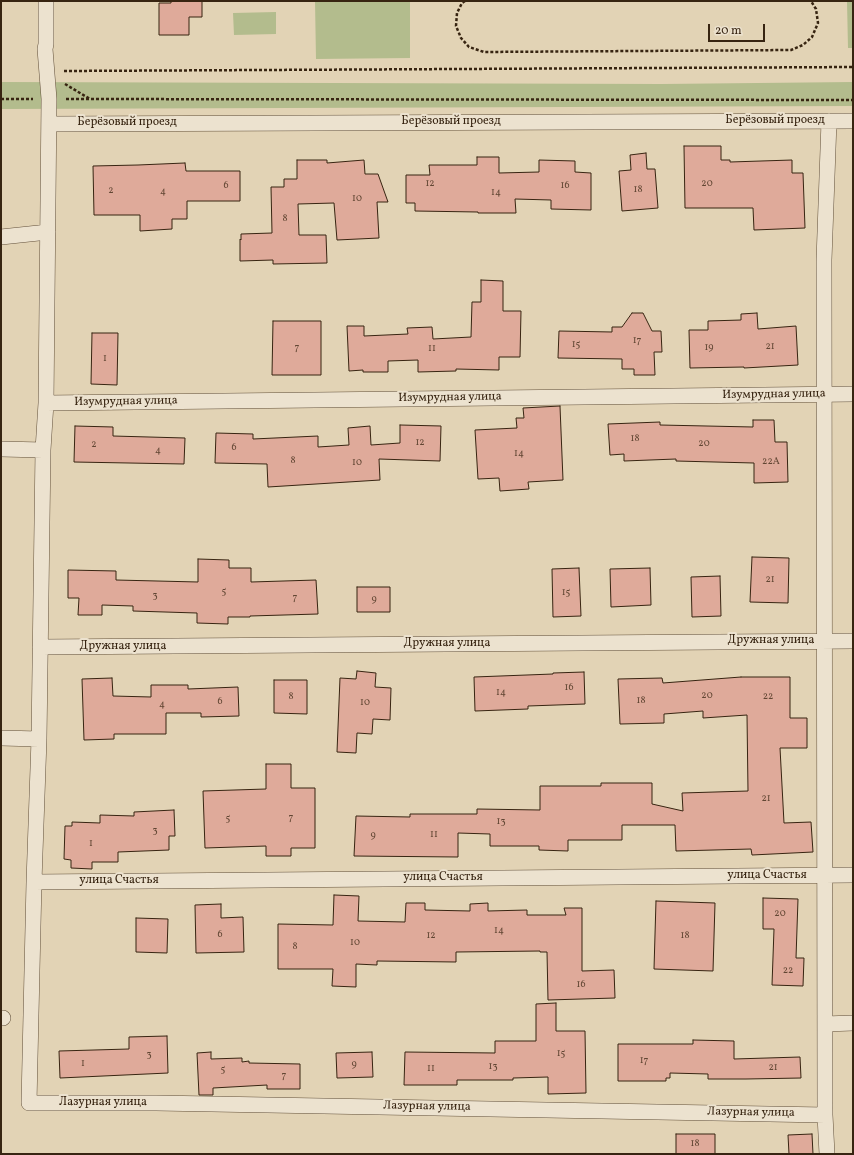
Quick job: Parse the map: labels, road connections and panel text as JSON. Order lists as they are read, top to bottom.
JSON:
{
  "streets": {
    "street": [
      "Берёзовый проезд",
      "Изумрудная улица",
      "Дружная улица",
      "улица Счастья",
      "Лазурная улица"
    ]
  },
  "crossings": [
    ["улица Счастья", "Лазурная улица"]
  ],
  "house_numbers": [
    "12",
    "20",
    "6",
    "16",
    "18",
    "2",
    "4",
    "14",
    "10",
    "8",
    "17",
    "15",
    "21",
    "7",
    "19",
    "11",
    "1",
    "18",
    "12",
    "20",
    "2",
    "6",
    "4",
    "14",
    "8",
    "22А",
    "10",
    "21",
    "5",
    "15",
    "3",
    "7",
    "9",
    "16",
    "14",
    "20",
    "8",
    "22",
    "18",
    "6",
    "10",
    "4",
    "21",
    "7",
    "5",
    "13",
    "3",
    "11",
    "9",
    "1",
    "20",
    "14",
    "6",
    "12",
    "18",
    "10",
    "8",
    "22",
    "16",
    "15",
    "3",
    "17",
    "1",
    "9",
    "13",
    "21",
    "11",
    "5",
    "7",
    "18"
  ],
  "scale_bar": "20 m"
}
